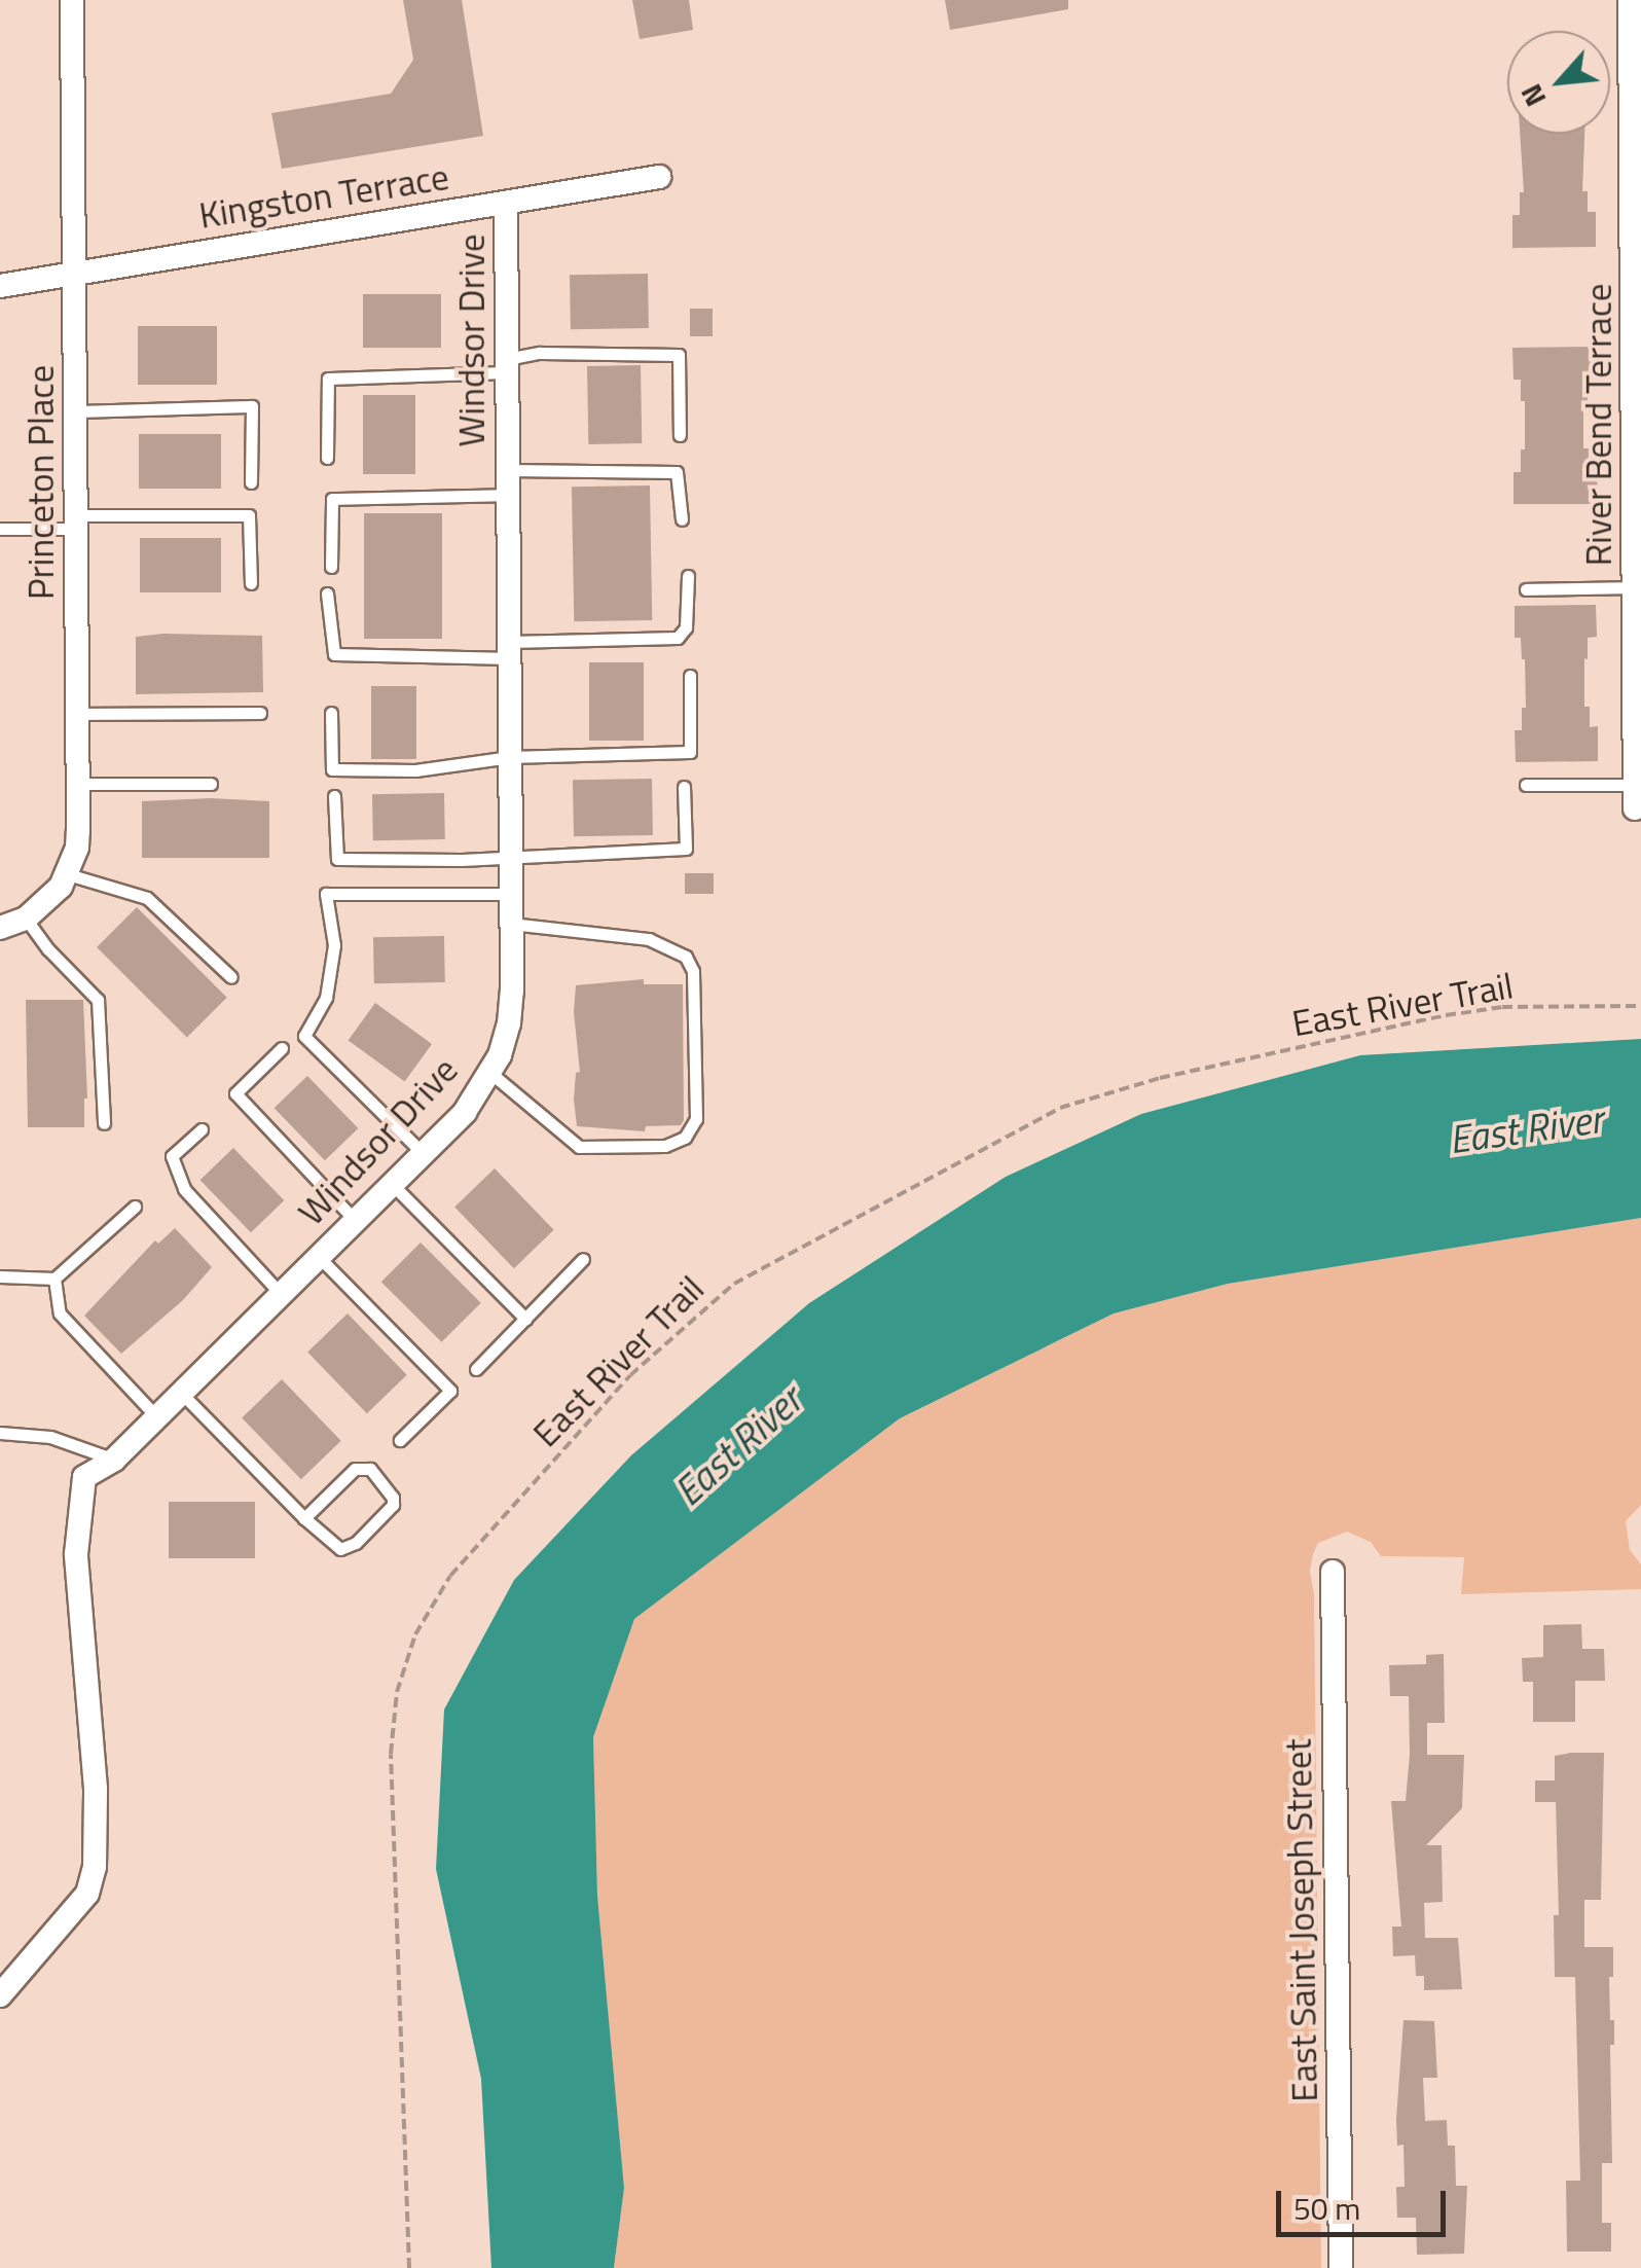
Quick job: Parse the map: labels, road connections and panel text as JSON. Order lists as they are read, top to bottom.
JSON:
{
  "streets": {
    "street": [
      "Kingston Terrace",
      "Windsor Drive",
      "River Bend Terrace",
      "Princeton Place",
      "East Saint Joseph Street"
    ],
    "path": ["East River Trail"]
  },
  "crossings": [
    ["Kingston Terrace", "Windsor Drive"],
    ["Kingston Terrace", "Princeton Place"]
  ],
  "water": ["East River"],
  "scale_bar": "50 m",
  "north": "bottom left"
}
